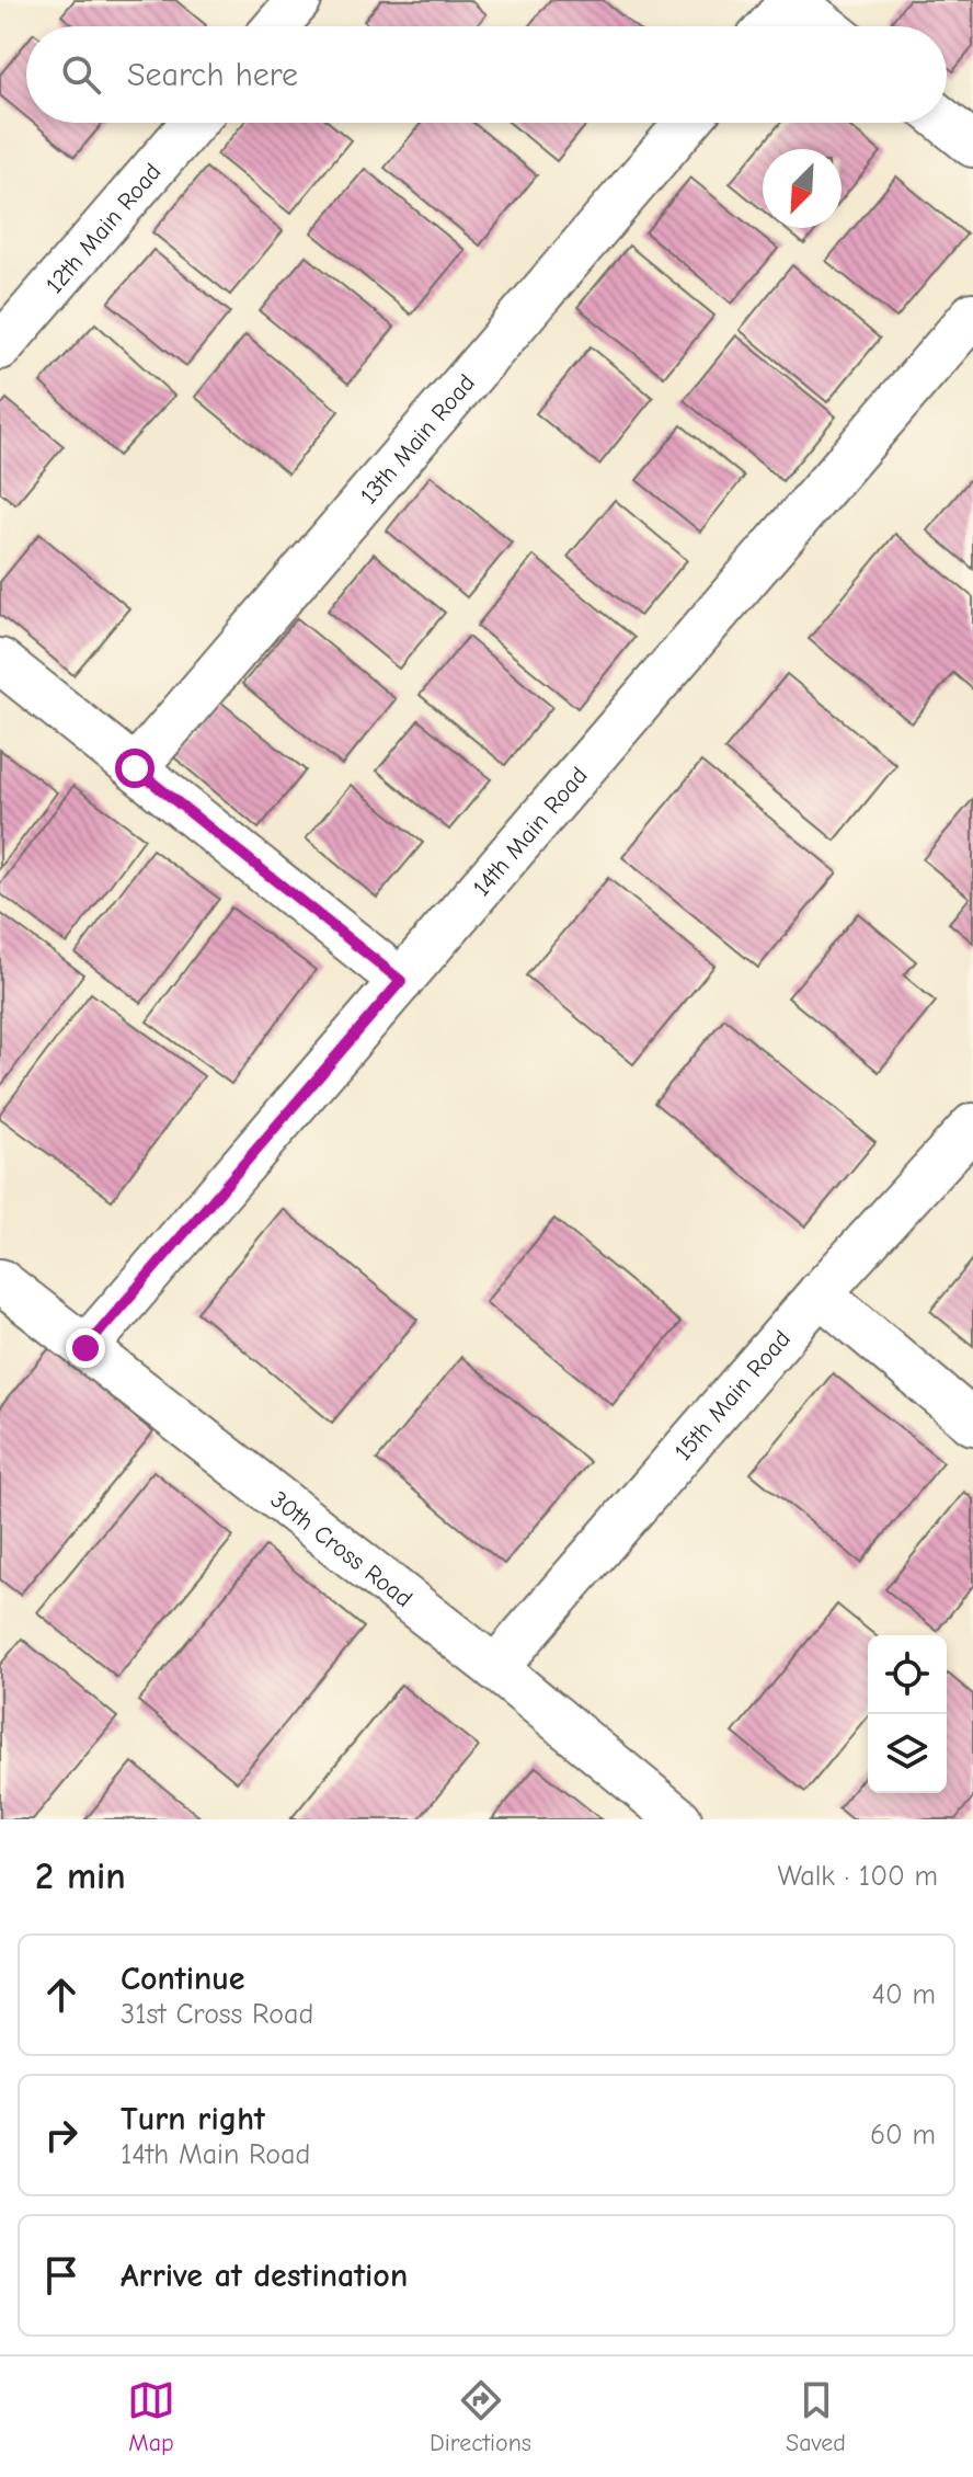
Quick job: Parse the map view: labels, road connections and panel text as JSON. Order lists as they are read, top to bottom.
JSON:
{
  "streets": {
    "street": [
      "12th Main Road",
      "13th Main Road",
      "14th Main Road",
      "15th Main Road",
      "30th Cross Road"
    ]
  },
  "crossings": [
    ["14th Main Road", "30th Cross Road"],
    ["15th Main Road", "30th Cross Road"]
  ],
  "north": "bottom left",
  "page": {
    "search": "Search here",
    "heading": ["2 min", "Walk · 100 m"],
    "list": [
      ["Continue", "31st Cross Road", "40 m"],
      ["Turn right", "14th Main Road", "60 m"],
      "Arrive at destination"
    ],
    "nav": ["Map", "Directions", "Saved"]
  }
}
